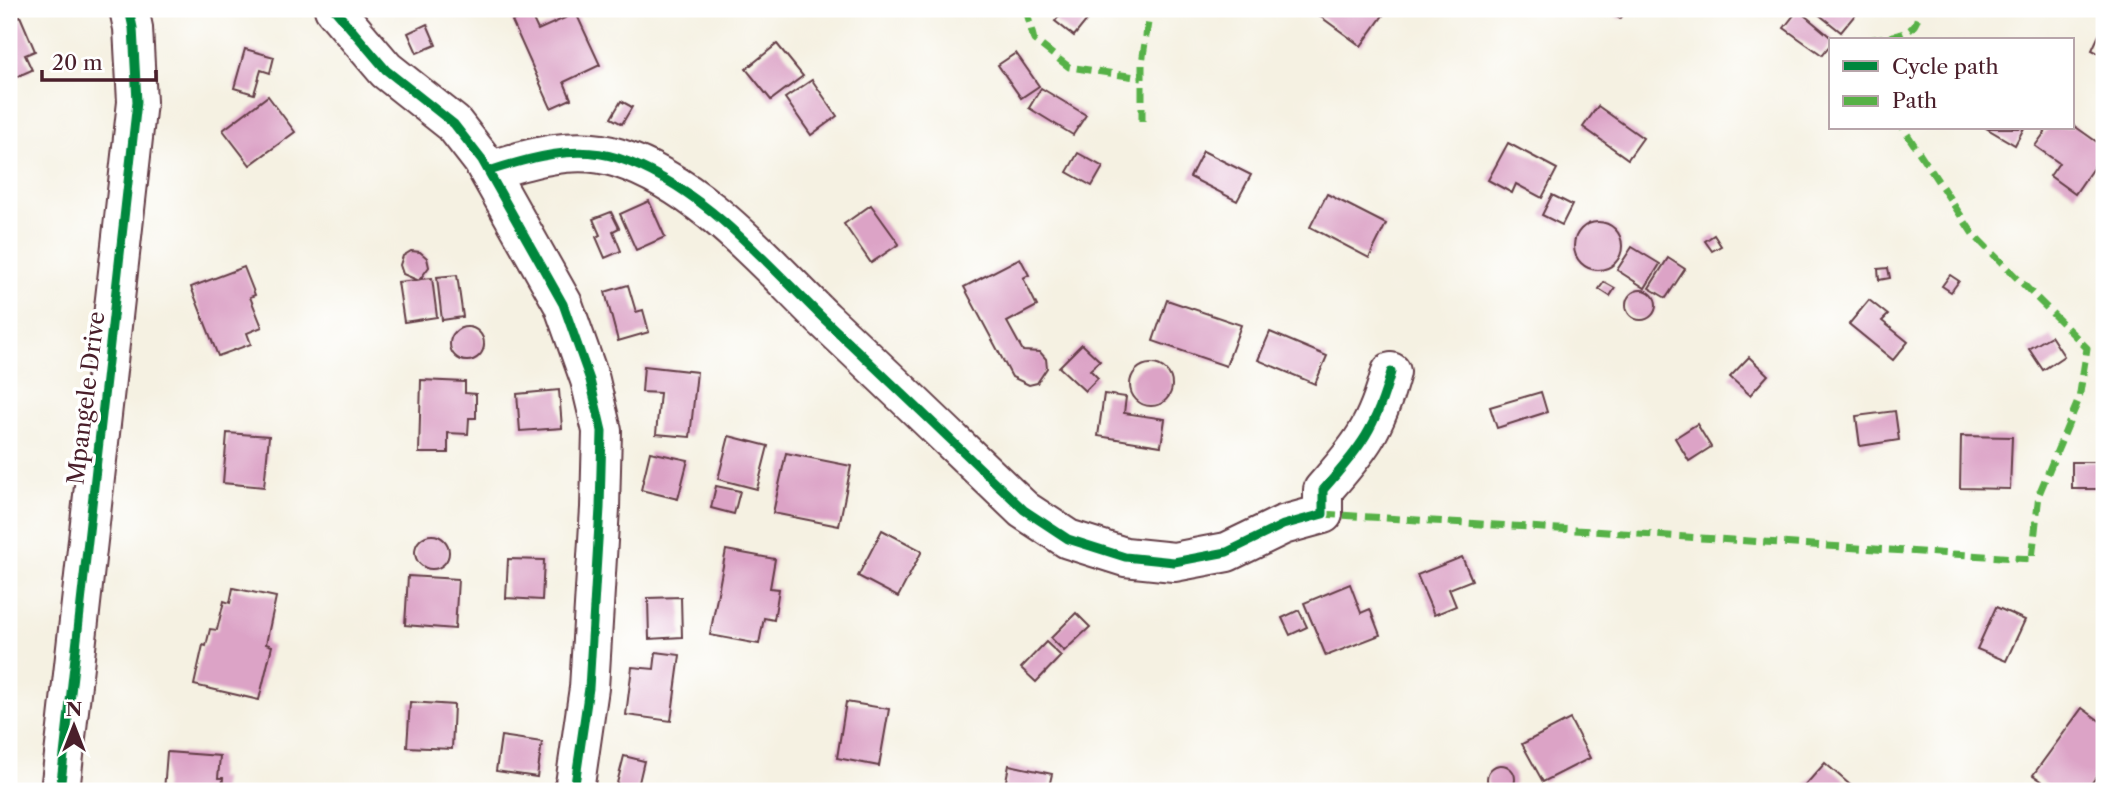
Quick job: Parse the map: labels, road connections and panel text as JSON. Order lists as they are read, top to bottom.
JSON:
{
  "streets": {
    "street": ["Mpangele Drive"]
  },
  "legend": ["Cycle path", "Path"],
  "scale_bar": "20 m",
  "north": "top"
}
